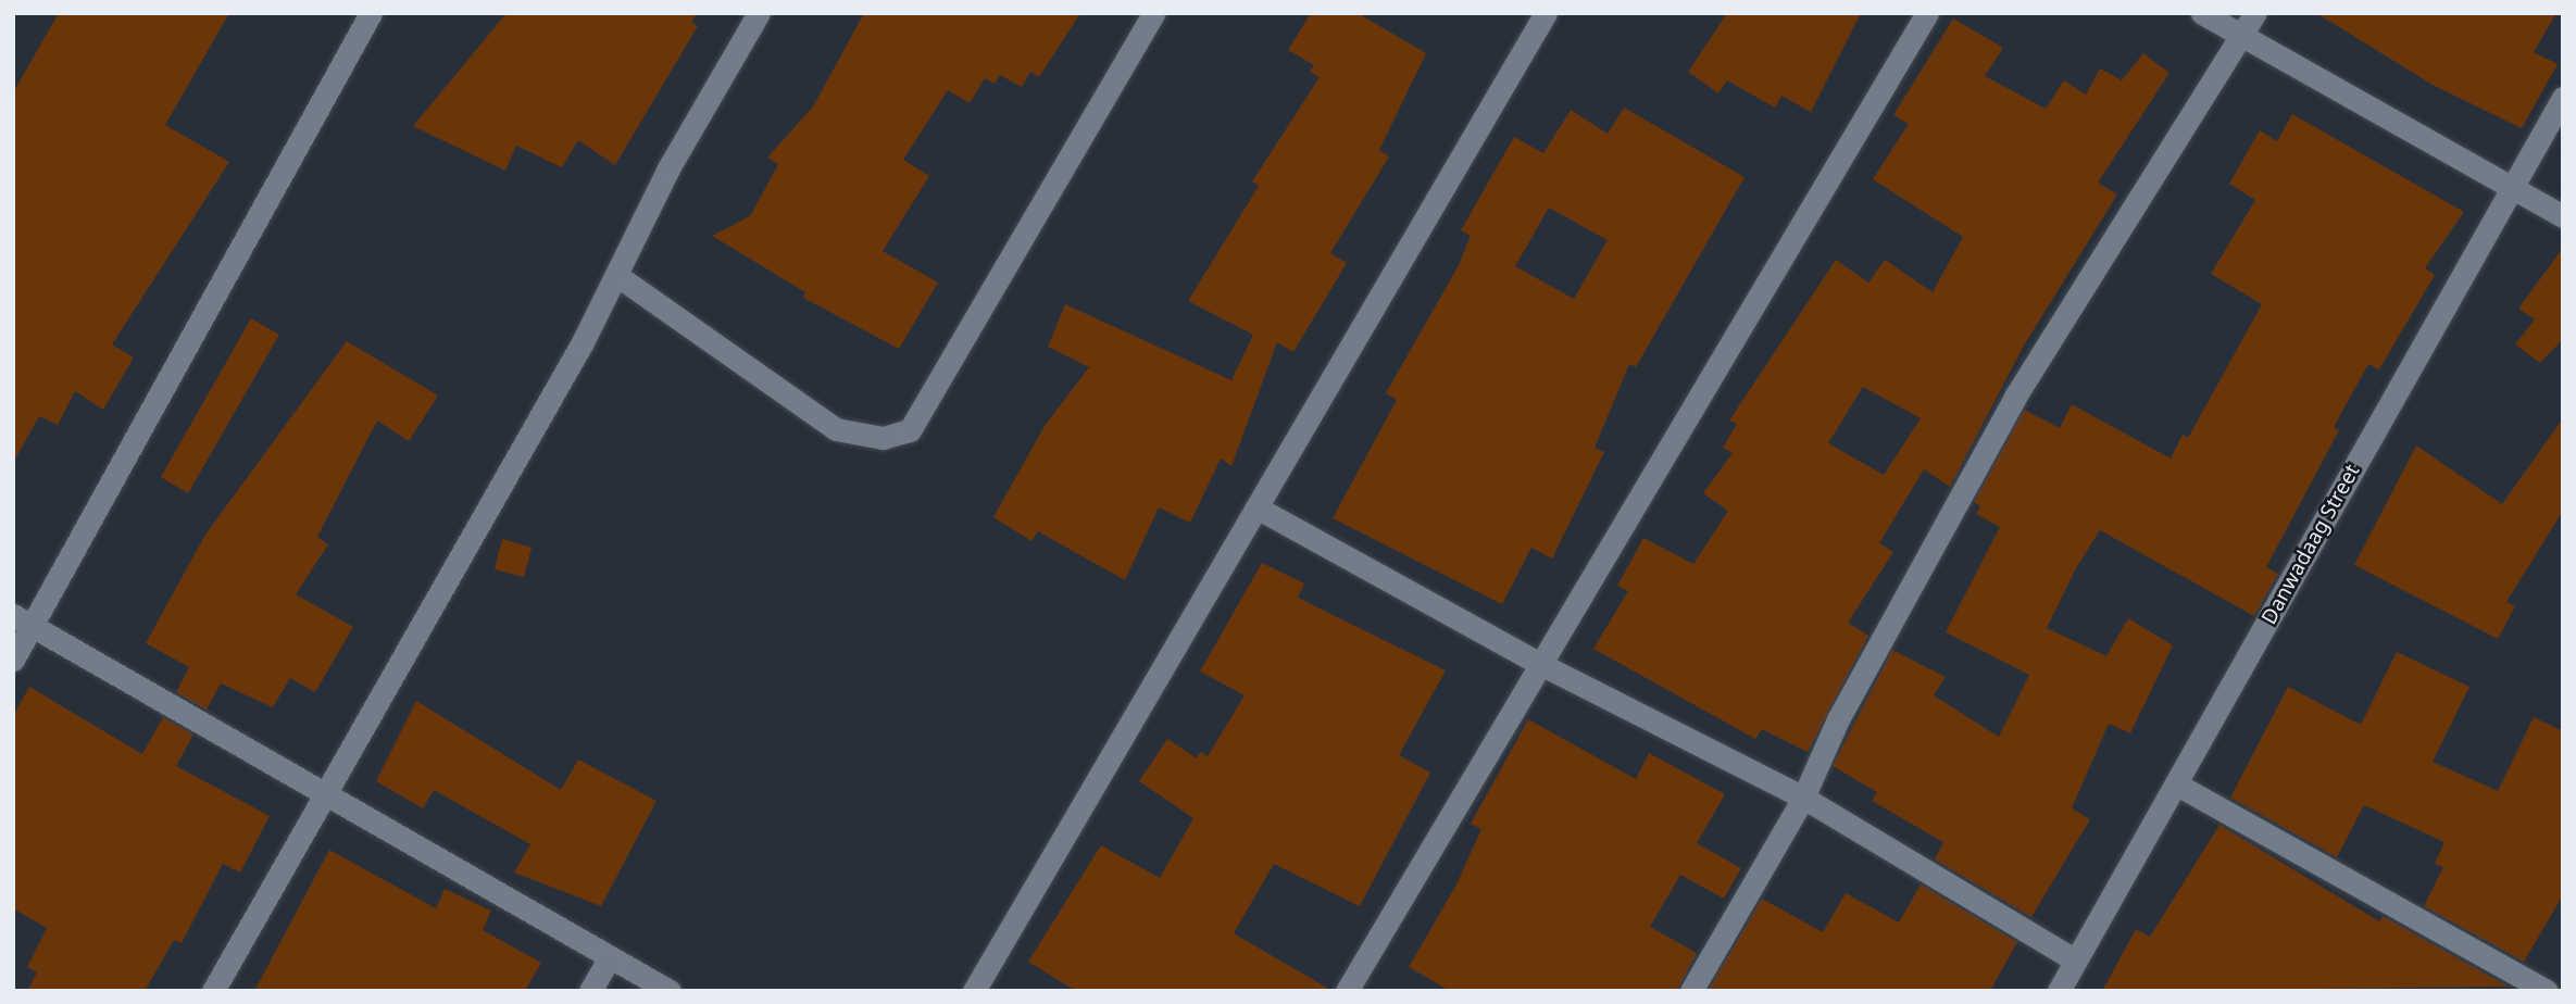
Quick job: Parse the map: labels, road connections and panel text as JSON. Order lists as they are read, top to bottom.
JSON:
{
  "streets": {
    "street": ["Danwadaag Street"]
  }
}
